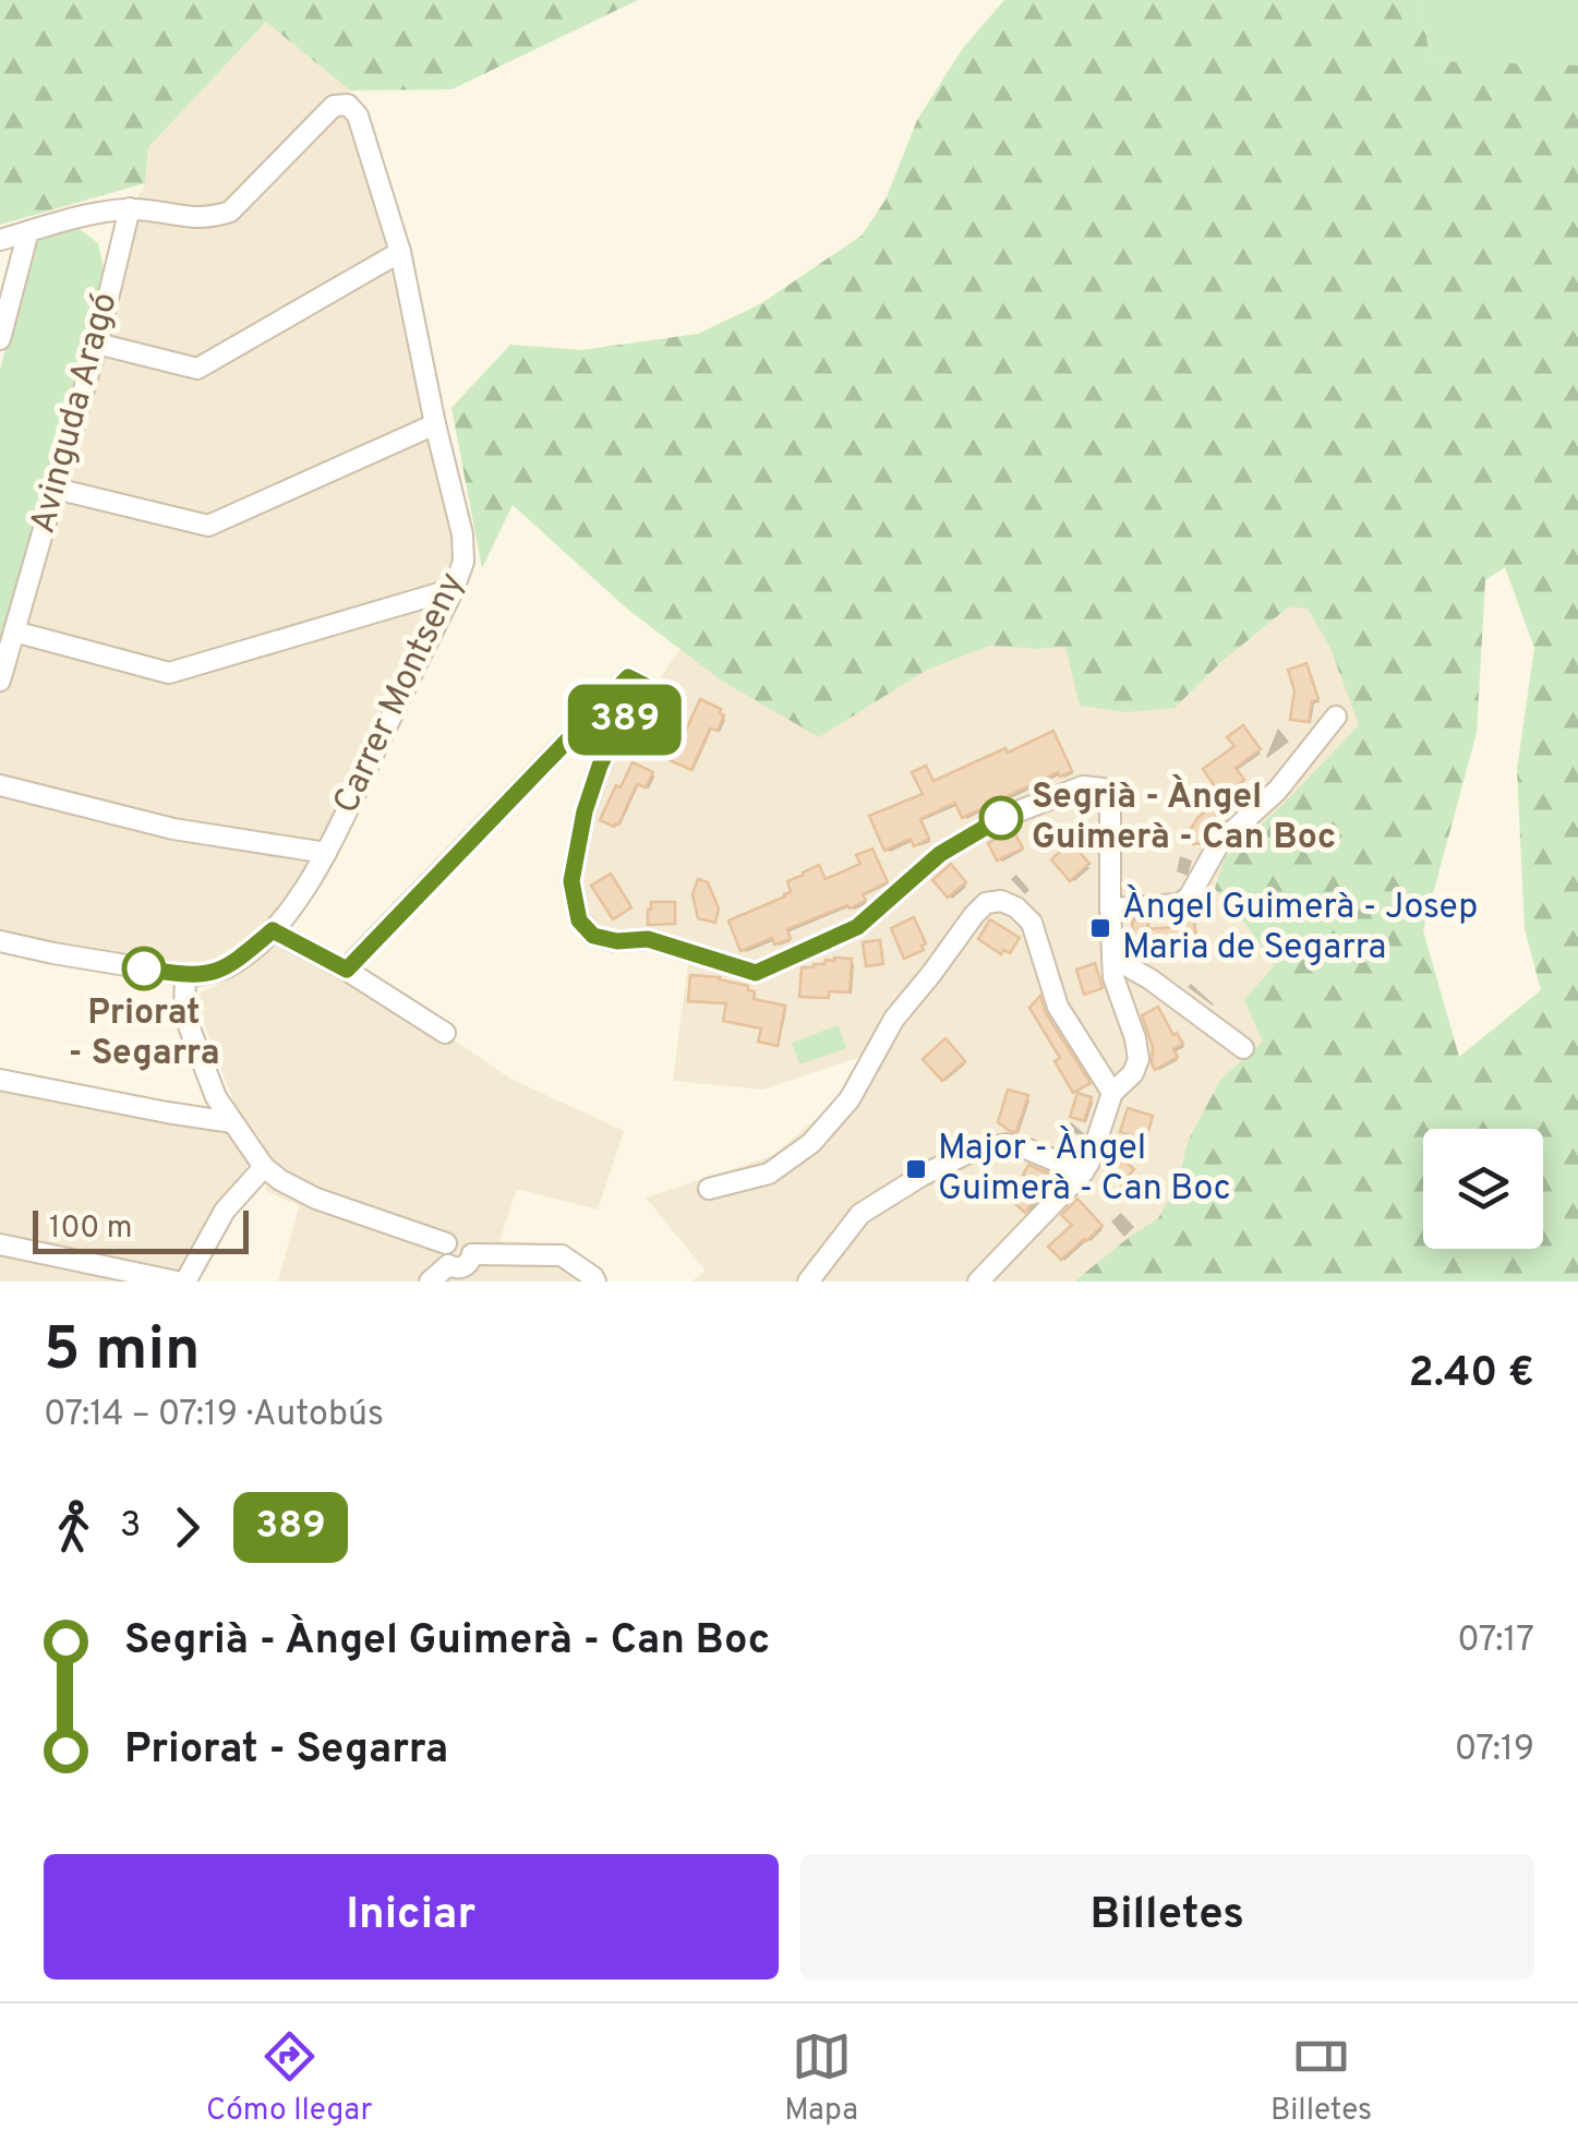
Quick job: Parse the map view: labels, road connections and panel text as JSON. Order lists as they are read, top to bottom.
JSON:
{
  "streets": {
    "street": ["Avinguda Aragó", "Carrer Montseny"]
  },
  "crossings": [
    ["Avinguda Aragó", "Carrer Montseny"]
  ],
  "places": {
    "other": ["Segrià - Àngel Guimerà - Can Boc", "Priorat - Segarra"],
    "transit": ["Àngel Guimerà - Josep Maria de Segarra", "Major - Àngel Guimerà - Can Boc"]
  },
  "lines": ["bus line 389"],
  "scale_bar": "100 m",
  "page": {
    "on_map": "389",
    "scale": "100 m",
    "heading": ["5 min", "07:14 – 07:19 · Autobús", "2.40 €"],
    "legs": ["3", "389"],
    "list": [
      {
        "name": "Segrià - Àngel Guimerà - Can Boc",
        "value": "07:17"
      },
      {
        "name": "Priorat - Segarra",
        "value": "07:19"
      }
    ],
    "buttons": ["Iniciar", "Billetes"],
    "tabs": ["Cómo llegar", "Mapa", "Billetes"]
  }
}
